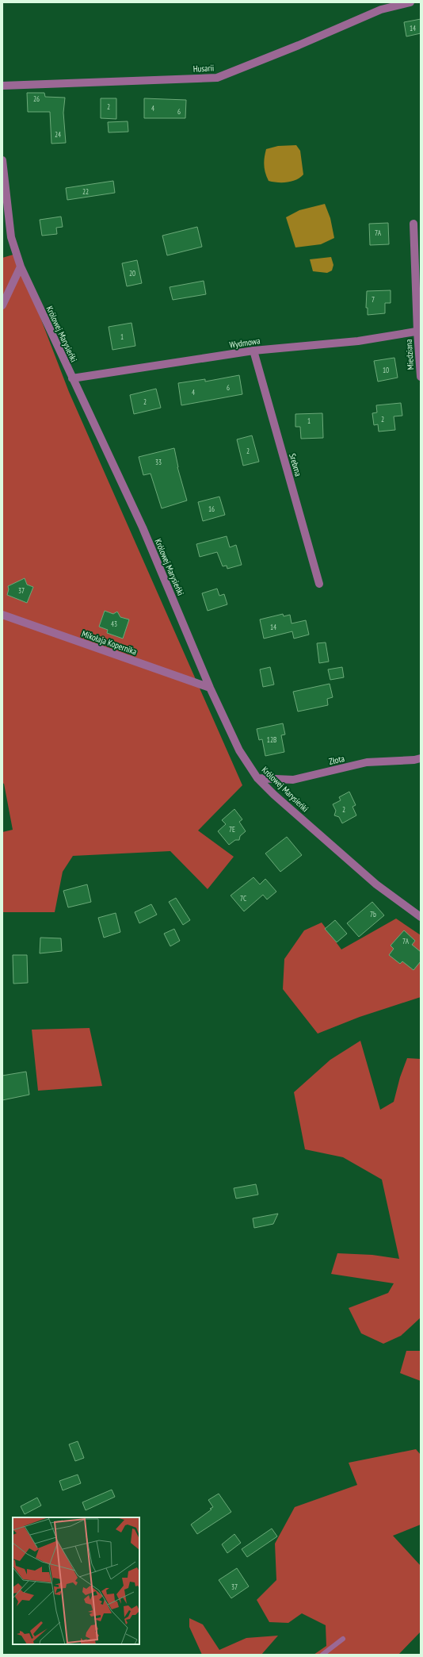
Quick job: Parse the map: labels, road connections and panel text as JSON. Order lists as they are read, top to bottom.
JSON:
{
  "streets": {
    "street": [
      "Husarii",
      "Królowej Marysieńki",
      "Wydmowa",
      "Miedziana",
      "Srebrna",
      "Mikołaja Kopernika",
      "Złota"
    ]
  },
  "crossings": [
    ["Królowej Marysieńki", "Wydmowa"],
    ["Królowej Marysieńki", "Mikołaja Kopernika"],
    ["Królowej Marysieńki", "Złota"],
    ["Wydmowa", "Miedziana"],
    ["Wydmowa", "Srebrna"]
  ],
  "house_numbers": [
    "14",
    "26",
    "2",
    "4",
    "6",
    "24",
    "22",
    "7A",
    "20",
    "7",
    "1",
    "10",
    "6",
    "4",
    "2",
    "2",
    "1",
    "2",
    "33",
    "16",
    "37",
    "43",
    "14",
    "12B",
    "2",
    "7E",
    "7C",
    "7b",
    "7A",
    "37"
  ]
}
